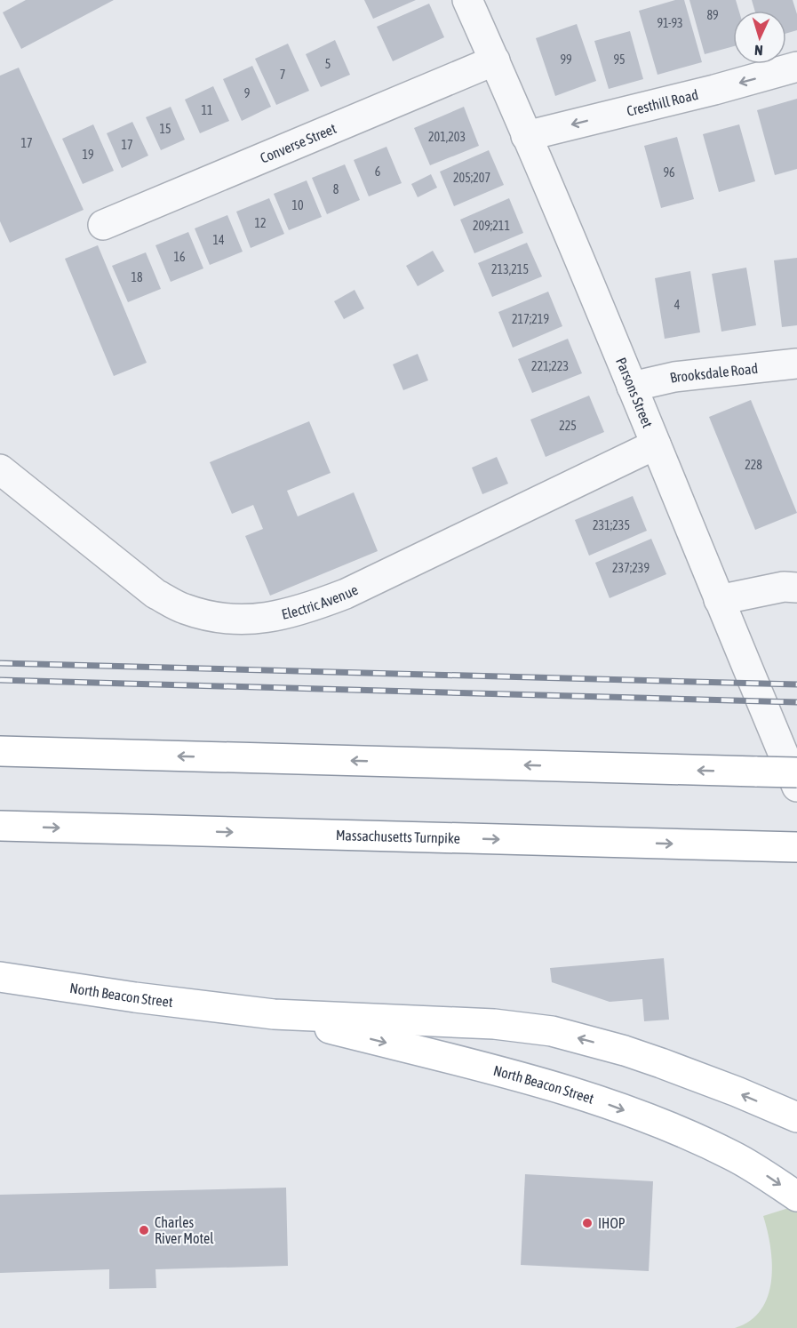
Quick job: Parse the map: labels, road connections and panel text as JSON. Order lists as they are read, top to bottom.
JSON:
{
  "streets": {
    "main road": ["Massachusetts Turnpike", "North Beacon Street"],
    "street": [
      "Cresthill Road",
      "Converse Street",
      "Brooksdale Road",
      "Parsons Street",
      "Electric Avenue"
    ]
  },
  "crossings": [
    ["Cresthill Road", "Parsons Street"],
    ["Converse Street", "Parsons Street"],
    ["Brooksdale Road", "Parsons Street"],
    ["Parsons Street", "Electric Avenue"]
  ],
  "one_way": ["Cresthill Road"],
  "places": ["IHOP", "Charles River Motel"],
  "house_numbers": [
    "89",
    "91-93",
    "99",
    "95",
    "5",
    "7",
    "9",
    "11",
    "15",
    "201,203",
    "17",
    "17",
    "19",
    "6",
    "96",
    "205;207",
    "8",
    "10",
    "12",
    "209;211",
    "14",
    "16",
    "213,215",
    "18",
    "4",
    "217;219",
    "221;223",
    "225",
    "228",
    "231;235",
    "237;239"
  ],
  "north": "bottom"
}
